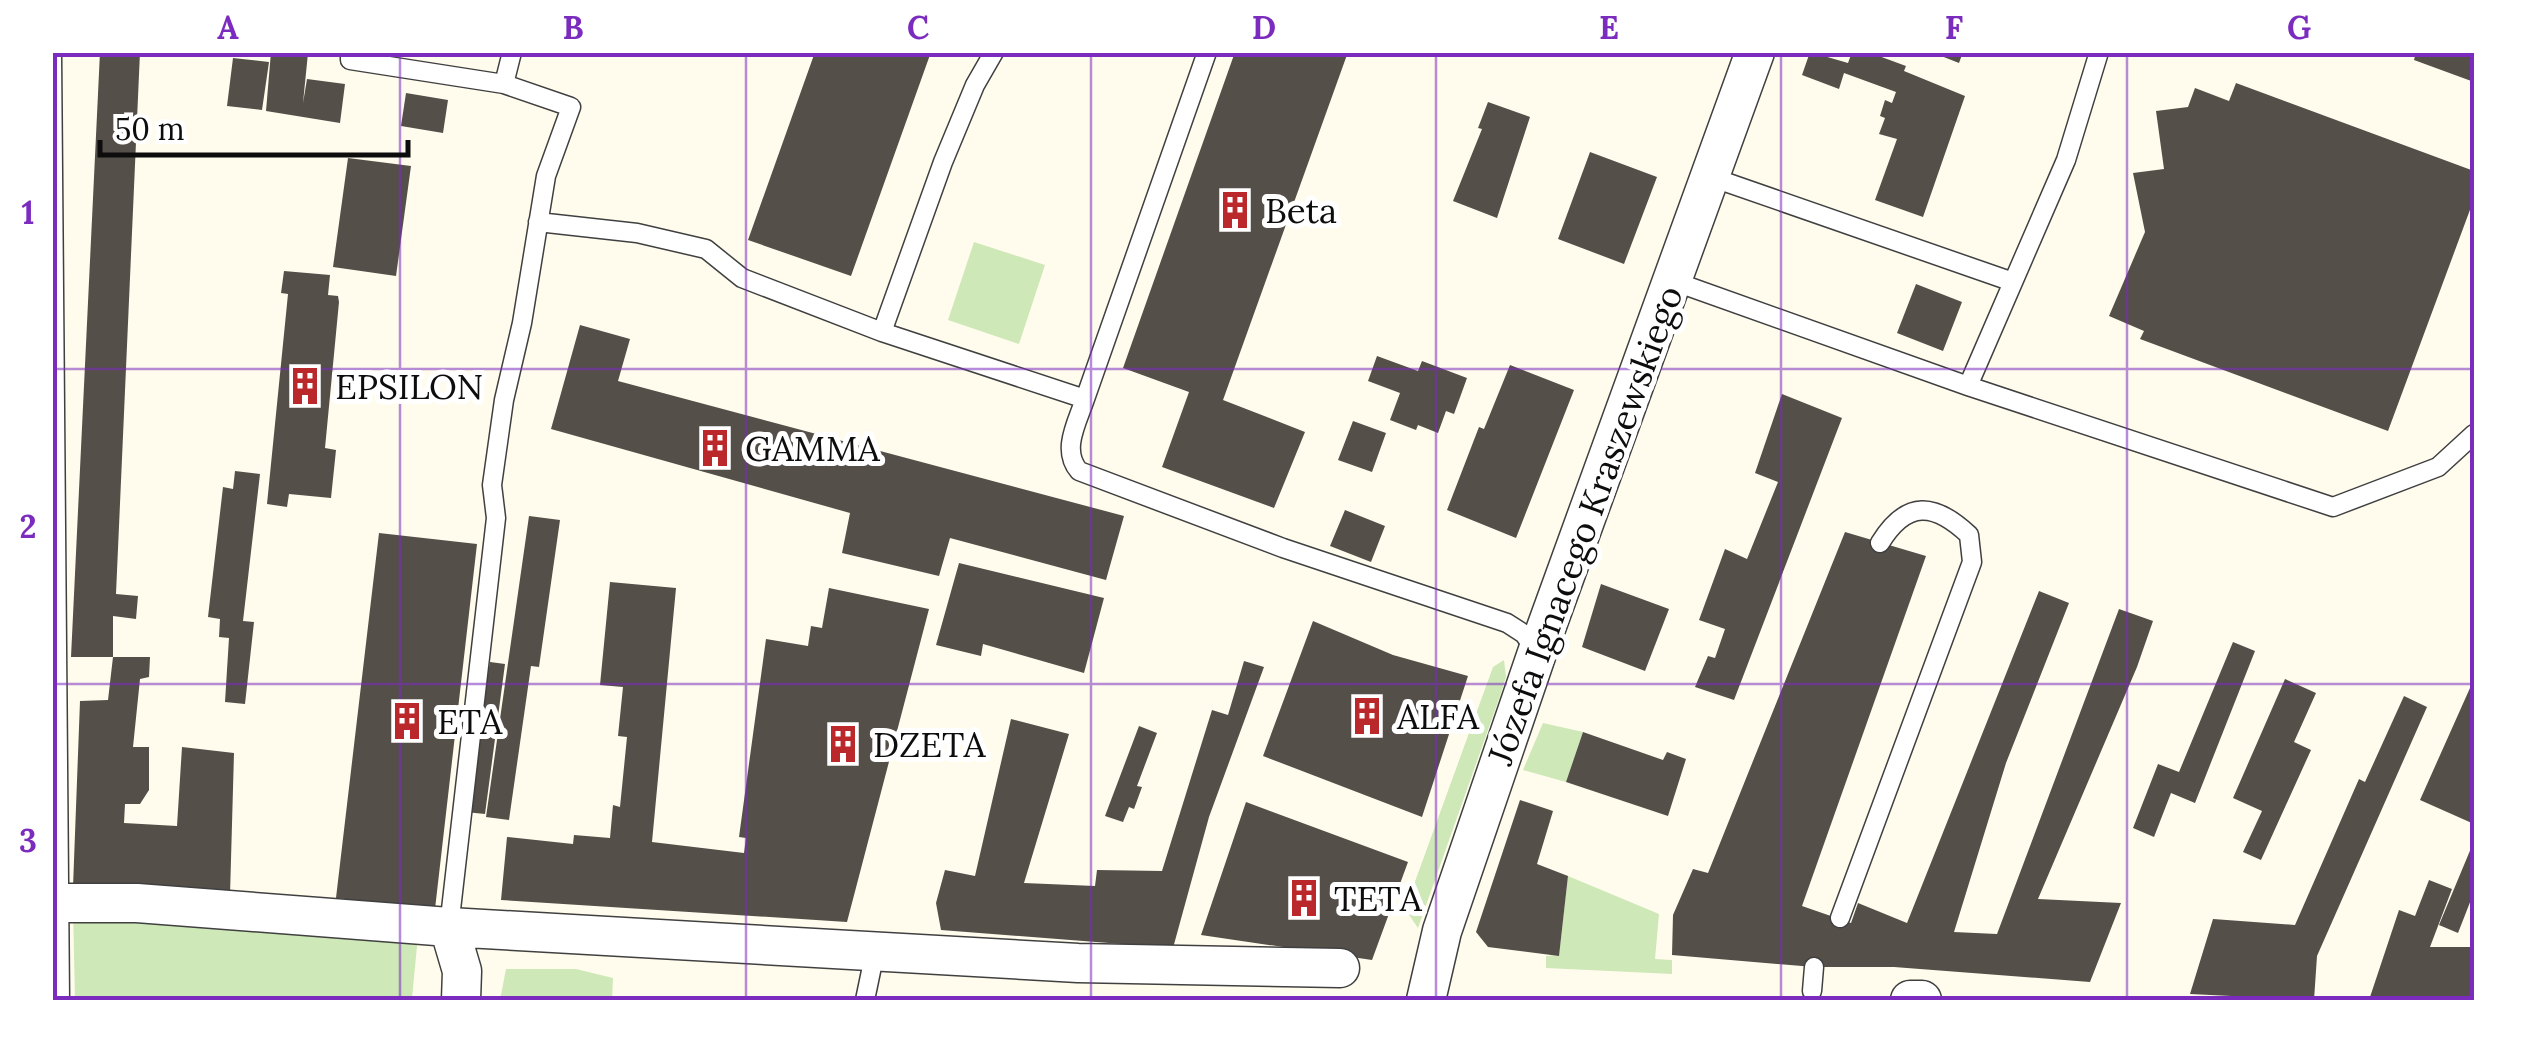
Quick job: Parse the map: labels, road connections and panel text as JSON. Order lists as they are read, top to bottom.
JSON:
{
  "streets": {
    "street": ["Józefa Ignacego Kraszewskiego"]
  },
  "places": {
    "building": [
      "Beta",
      "EPSILON",
      "GAMMA",
      "ALFA",
      "ETA",
      "DZETA",
      "TETA"
    ]
  },
  "scale_bar": "50 m",
  "grid": {
    "columns": [
      "A",
      "B",
      "C",
      "D",
      "E",
      "F",
      "G"
    ],
    "rows": ["1", "2", "3"]
  }
}
